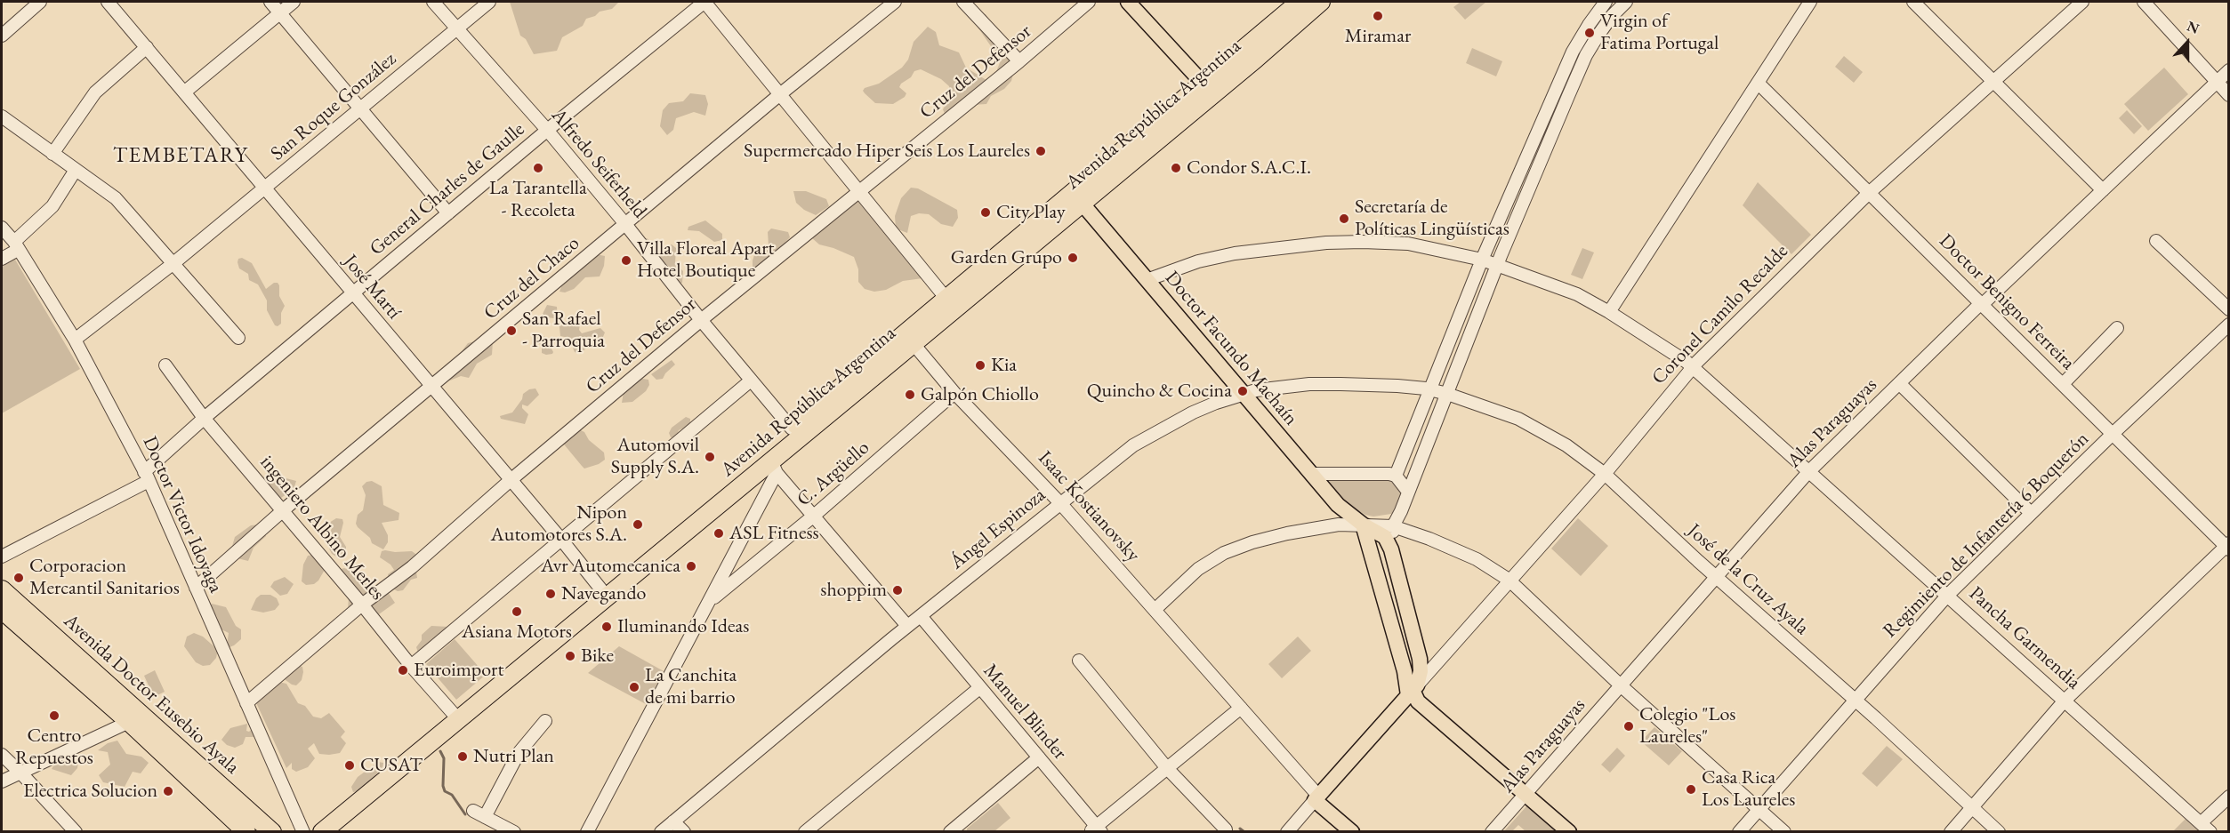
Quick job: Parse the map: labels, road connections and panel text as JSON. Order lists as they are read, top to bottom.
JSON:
{
  "streets": {
    "highway": ["Avenida República Argentina", "Avenida Doctor Eusebio Ayala"],
    "main road": ["Coronel Camilo Recalde", "Doctor Facundo Machaín"],
    "street": [
      "Cruz del Defensor",
      "San Roque González",
      "Alfredo Seiferheld",
      "General Charles de Gaulle",
      "Cruz del Chaco",
      "José Martí",
      "Doctor Benigno Ferreira",
      "Alas Paraguayas",
      "C. Argüello",
      "Isaac Kostianovsky",
      "Doctor Victor Idoyaga",
      "ingeniero Albino Merles",
      "Ángel Espinoza",
      "Regimiento de Infantería 6 Boquerón",
      "José de la Cruz Ayala",
      "Pancha Garmendia",
      "Manuel Blinder"
    ]
  },
  "crossings": [
    ["Cruz del Defensor", "Alfredo Seiferheld"],
    ["Cruz del Defensor", "José Martí"],
    ["Cruz del Defensor", "Doctor Victor Idoyaga"],
    ["Cruz del Defensor", "ingeniero Albino Merles"],
    ["San Roque González", "Alfredo Seiferheld"],
    ["San Roque González", "José Martí"],
    ["San Roque González", "Doctor Victor Idoyaga"],
    ["Avenida República Argentina", "Alfredo Seiferheld"],
    ["Avenida República Argentina", "José Martí"],
    ["Avenida República Argentina", "Doctor Facundo Machaín"],
    ["Avenida República Argentina", "Isaac Kostianovsky"],
    ["Avenida República Argentina", "ingeniero Albino Merles"],
    ["Alfredo Seiferheld", "General Charles de Gaulle"],
    ["Alfredo Seiferheld", "Cruz del Chaco"],
    ["General Charles de Gaulle", "José Martí"],
    ["General Charles de Gaulle", "Doctor Victor Idoyaga"],
    ["General Charles de Gaulle", "ingeniero Albino Merles"],
    ["Cruz del Chaco", "José Martí"],
    ["Cruz del Chaco", "Doctor Victor Idoyaga"],
    ["Cruz del Chaco", "ingeniero Albino Merles"],
    ["Doctor Benigno Ferreira", "Coronel Camilo Recalde"],
    ["Doctor Benigno Ferreira", "Alas Paraguayas"],
    ["Doctor Benigno Ferreira", "Regimiento de Infantería 6 Boquerón"],
    ["Coronel Camilo Recalde", "Doctor Facundo Machaín"],
    ["Coronel Camilo Recalde", "Isaac Kostianovsky"],
    ["Coronel Camilo Recalde", "José de la Cruz Ayala"],
    ["Coronel Camilo Recalde", "Pancha Garmendia"],
    ["Doctor Facundo Machaín", "Ángel Espinoza"],
    ["Doctor Facundo Machaín", "Pancha Garmendia"],
    ["Alas Paraguayas", "José de la Cruz Ayala"],
    ["Alas Paraguayas", "Pancha Garmendia"],
    ["C. Argüello", "Isaac Kostianovsky"],
    ["Isaac Kostianovsky", "Ángel Espinoza"],
    ["Ángel Espinoza", "José de la Cruz Ayala"],
    ["Ángel Espinoza", "Manuel Blinder"],
    ["Regimiento de Infantería 6 Boquerón", "José de la Cruz Ayala"],
    ["Regimiento de Infantería 6 Boquerón", "Pancha Garmendia"]
  ],
  "districts": ["TEMBETARY"],
  "places": [
    "Miramar",
    "Virgin of Fatima Portugal",
    "Supermercado Hiper Seis Los Laureles",
    "La Tarantella - Recoleta",
    "Condor S.A.C.I.",
    "City Play",
    "Secretaría de Políticas Lingüísticas",
    "Garden Grupo",
    "Villa Floreal Apart Hotel Boutique",
    "San Rafael - Parroquia",
    "Kia",
    "Quincho & Cocina",
    "Galpón Chiollo",
    "Automovil Supply S.A.",
    "Nipon Automotores S.A.",
    "ASL Fitness",
    "Avr Automecanica",
    "Corporacion Mercantil Sanitarios",
    "shoppim",
    "Navegando",
    "Asiana Motors",
    "Iluminando Ideas",
    "Bike",
    "Euroimport",
    "La Canchita de mi barrio",
    "Centro Repuestos",
    "Colegio \"Los Laureles\"",
    "Nutri Plan",
    "CUSAT",
    "Casa Rica Los Laureles",
    "Electrica Solucion"
  ],
  "north": "top"
}
